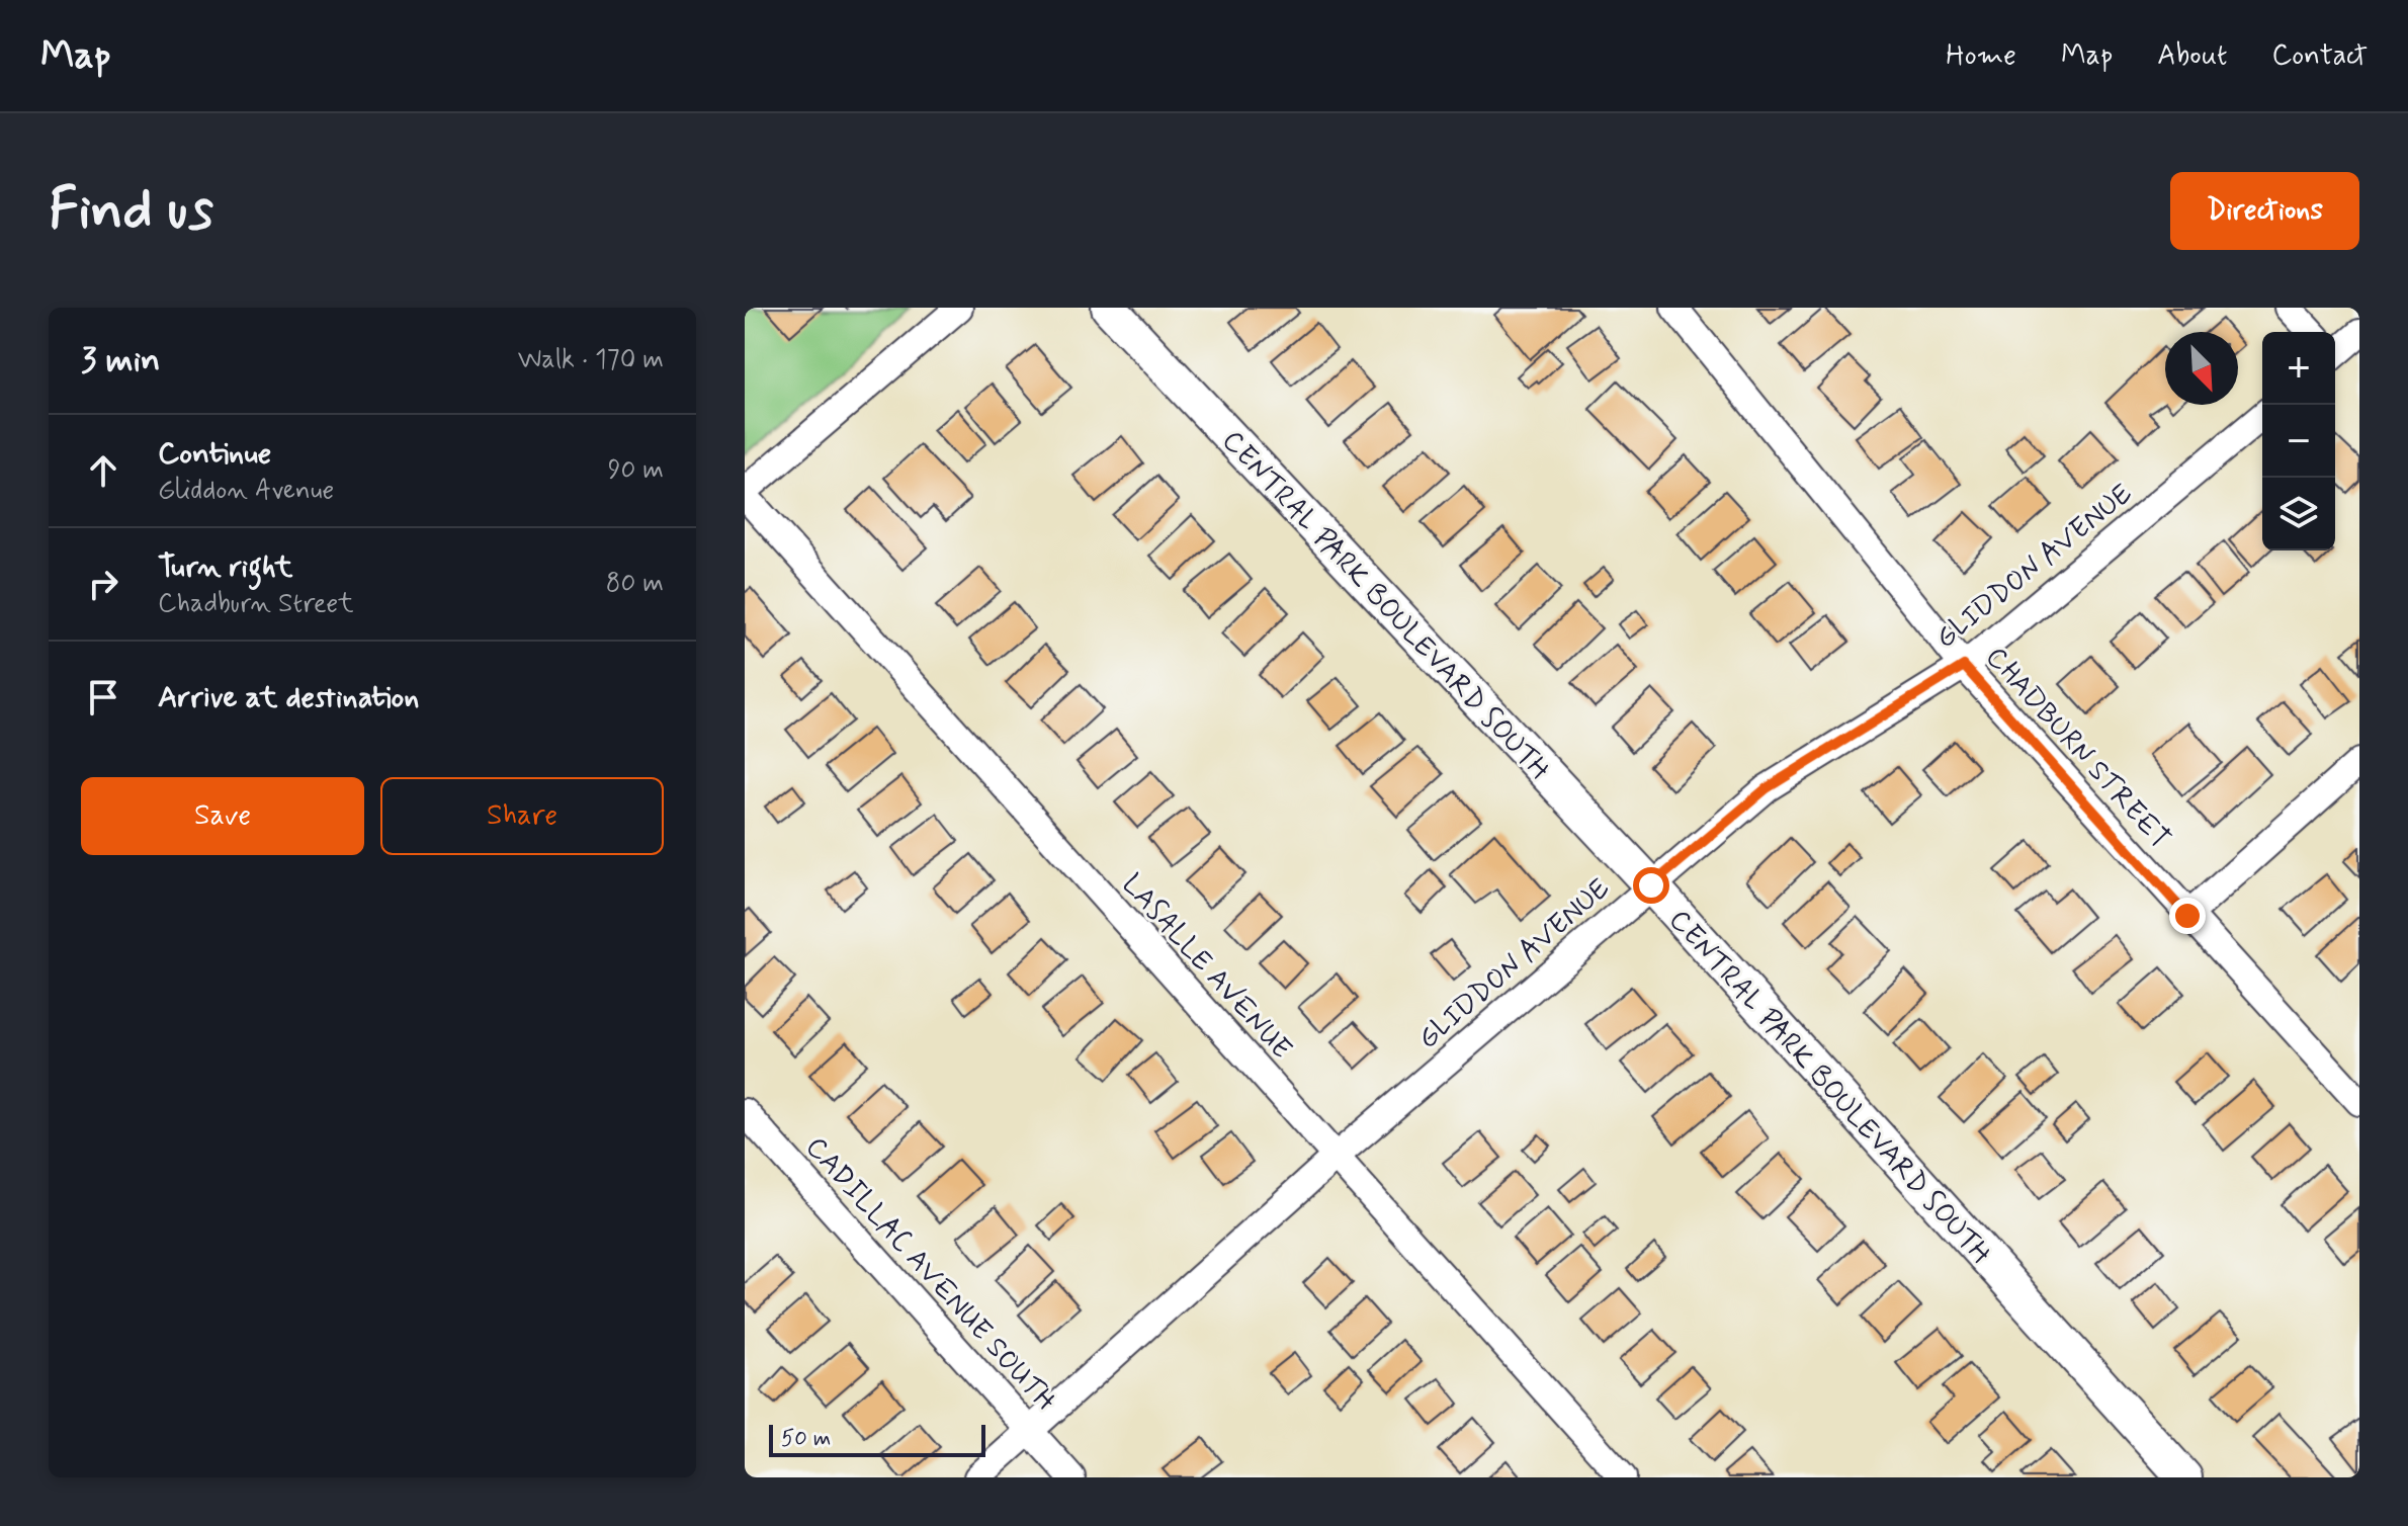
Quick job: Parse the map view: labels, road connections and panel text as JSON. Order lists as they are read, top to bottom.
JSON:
{
  "streets": {
    "street": [
      "GLIDDON AVENUE",
      "CENTRAL PARK BOULEVARD SOUTH",
      "CHADBURN STREET",
      "LASALLE AVENUE",
      "CADILLAC AVENUE SOUTH"
    ]
  },
  "crossings": [
    ["GLIDDON AVENUE", "CENTRAL PARK BOULEVARD SOUTH"],
    ["GLIDDON AVENUE", "CHADBURN STREET"],
    ["GLIDDON AVENUE", "LASALLE AVENUE"],
    ["GLIDDON AVENUE", "CADILLAC AVENUE SOUTH"]
  ],
  "scale_bar": "50 m",
  "north": "bottom right",
  "page": {
    "header": "Map",
    "nav": [
      "Home",
      "Map",
      "About",
      "Contact"
    ],
    "buttons": [
      "Directions",
      ["Save", "Share"]
    ],
    "title": "Find us",
    "heading": ["3 min", "Walk · 170 m"],
    "map_buttons": ["+", "−"],
    "list": [
      ["Continue", "Gliddon Avenue", "90 m"],
      ["Turn right", "Chadburn Street", "80 m"],
      "Arrive at destination"
    ],
    "scale": "50 m"
  }
}
